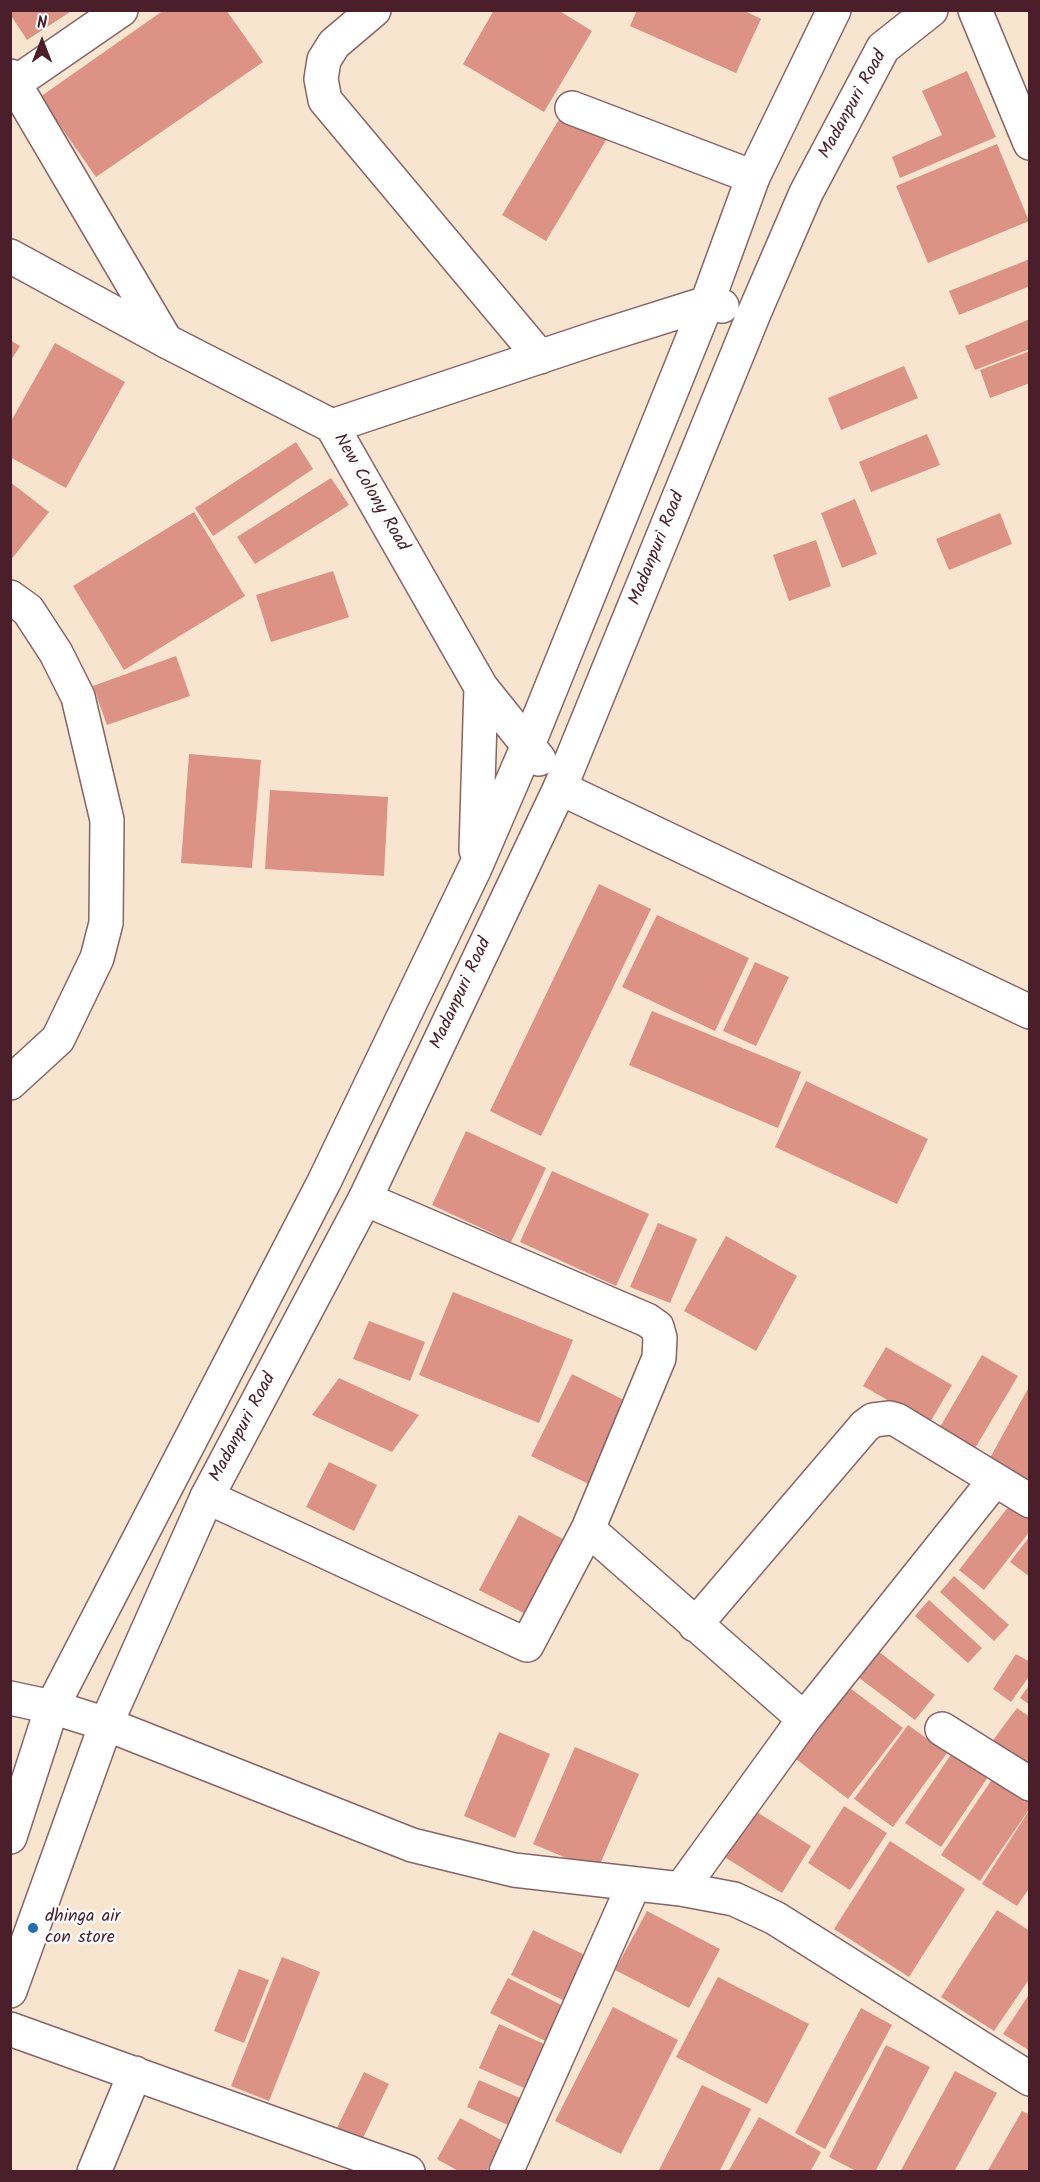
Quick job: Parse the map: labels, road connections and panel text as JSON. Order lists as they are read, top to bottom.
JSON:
{
  "streets": {
    "street": ["Madanpuri Road", "New Colony Road"]
  },
  "crossings": [
    ["Madanpuri Road", "New Colony Road"]
  ],
  "places": ["dhinga air con store"],
  "north": "top"
}
